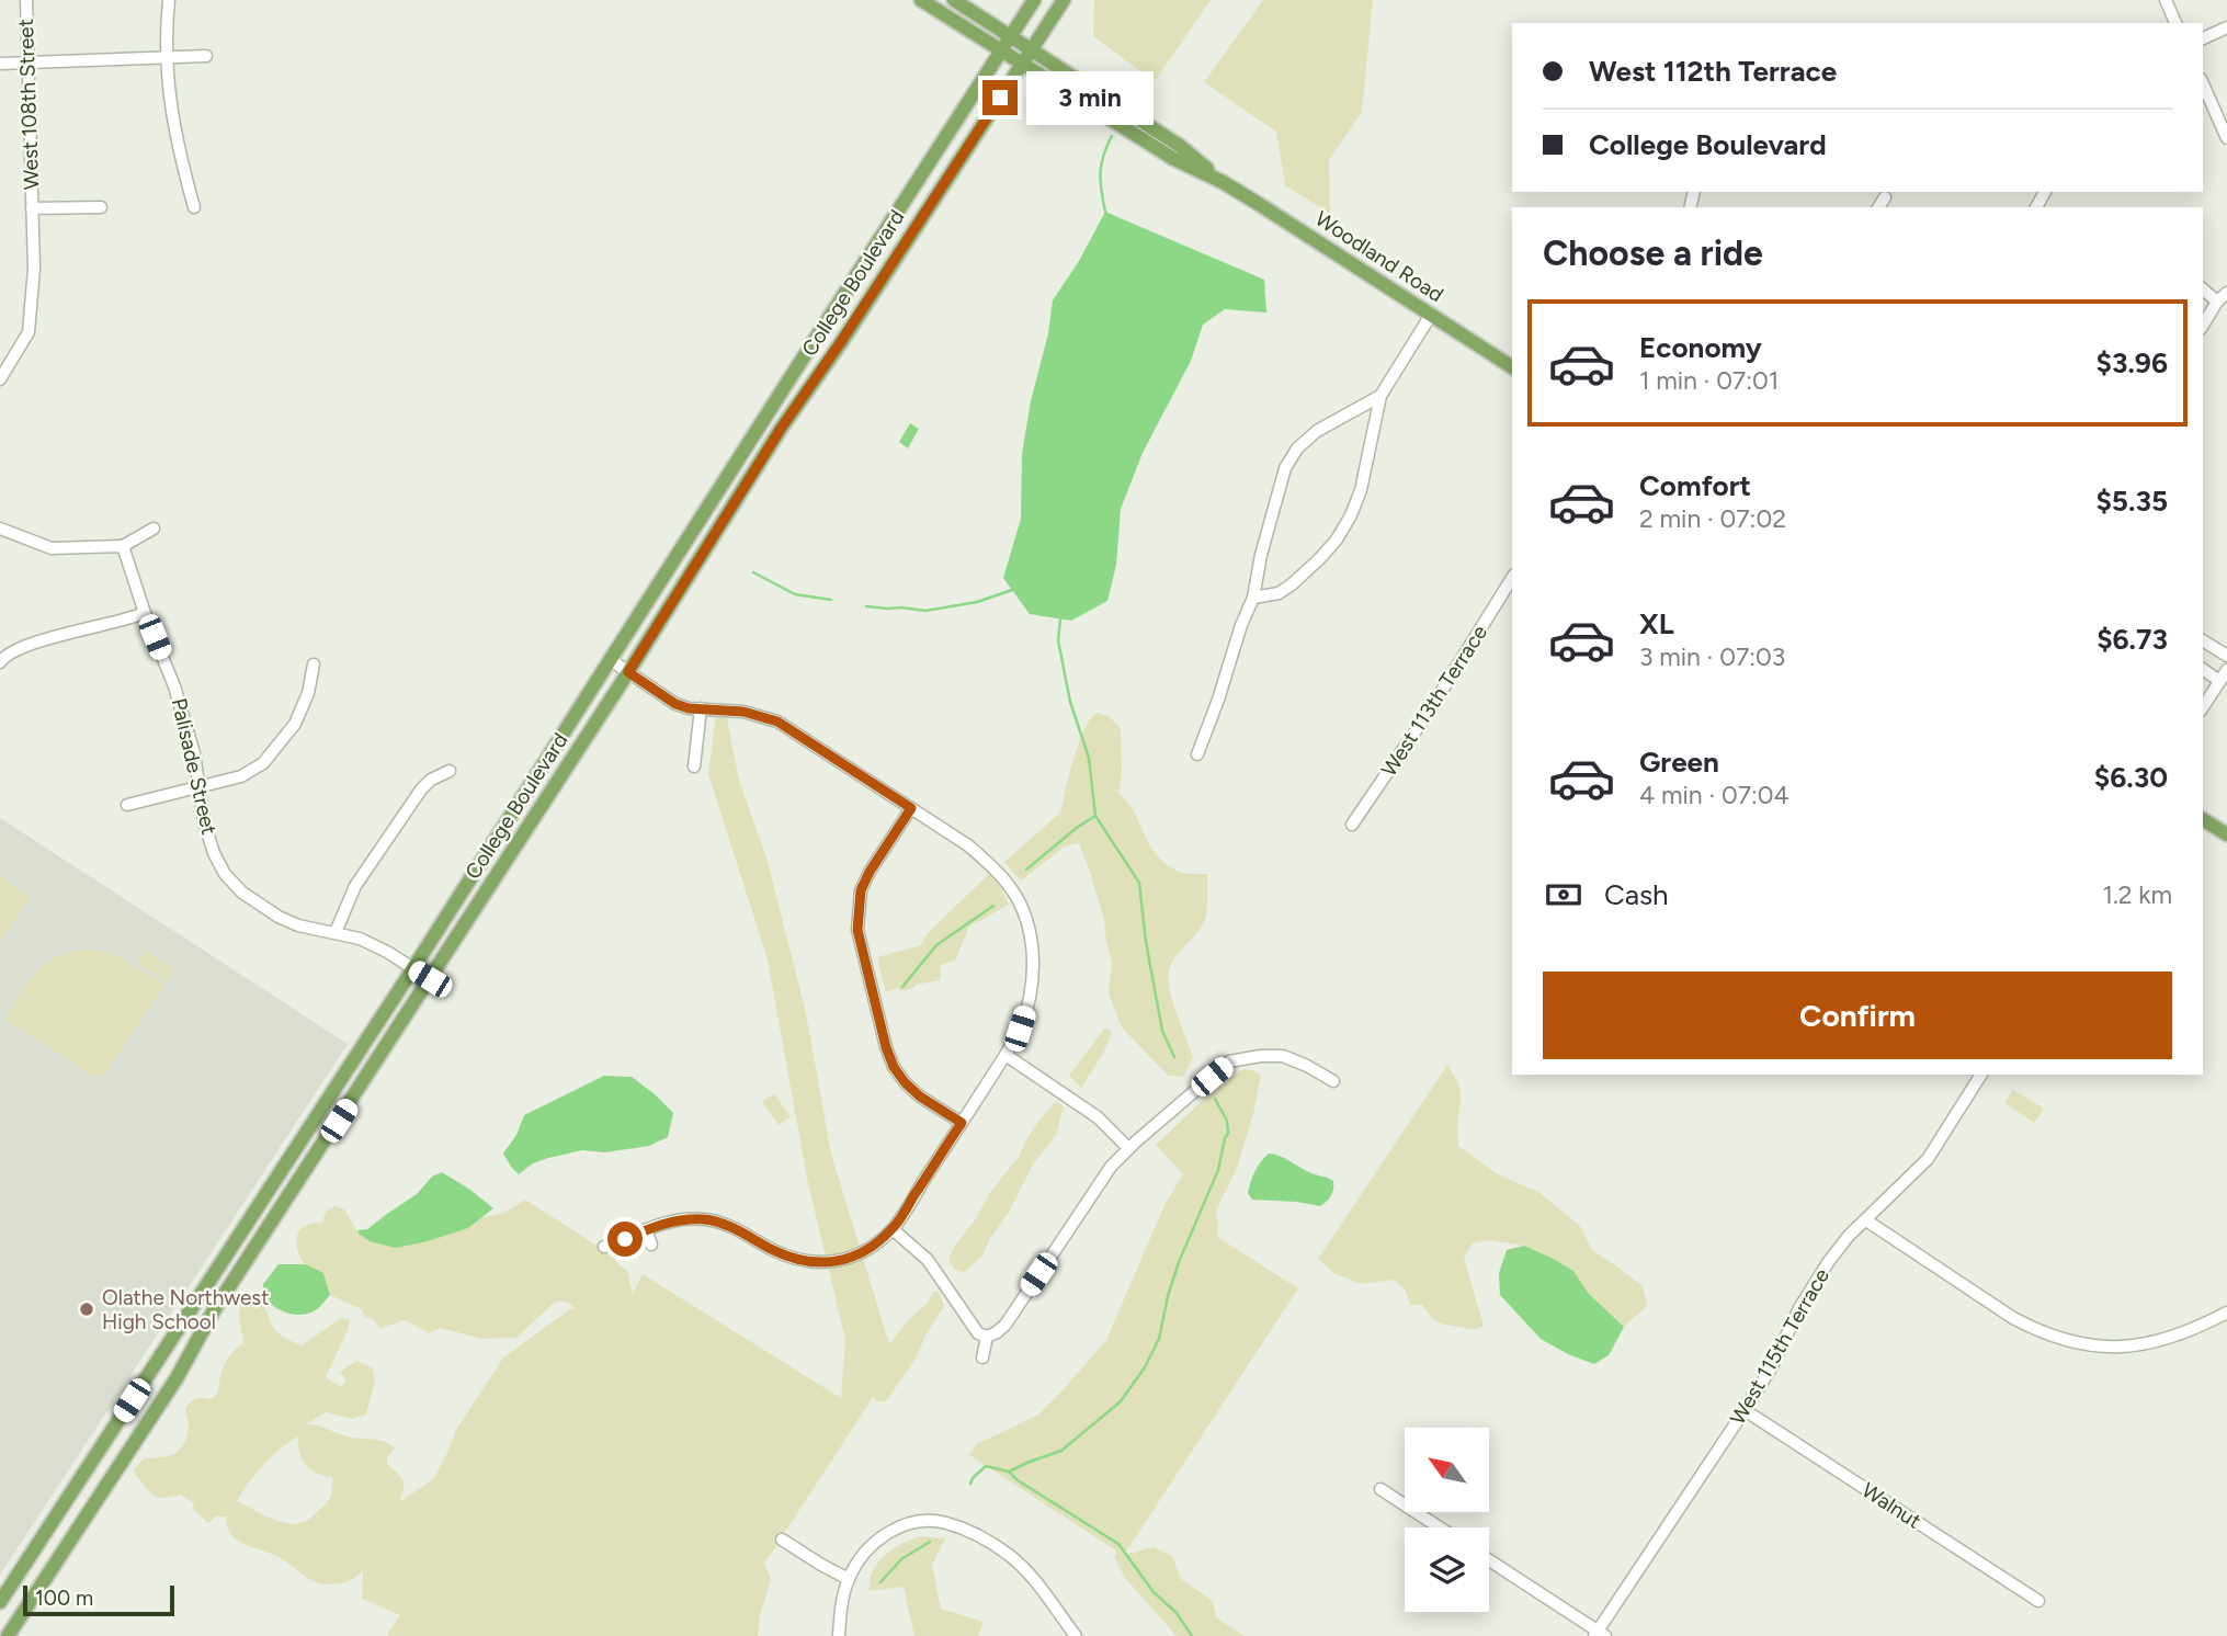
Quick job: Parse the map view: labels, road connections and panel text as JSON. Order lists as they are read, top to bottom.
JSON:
{
  "streets": {
    "main road": ["Woodland Road", "College Boulevard"],
    "street": [
      "West 108th Street",
      "West 113th Terrace",
      "Palisade Street",
      "West 115th Terrace",
      "Walnut"
    ]
  },
  "crossings": [
    ["Woodland Road", "College Boulevard"],
    ["College Boulevard", "Palisade Street"],
    ["West 115th Terrace", "Walnut"]
  ],
  "places": ["Olathe Northwest High School"],
  "scale_bar": "100 m",
  "north": "top left",
  "page": {
    "banner": ["West 112th Terrace", "College Boulevard"],
    "bubble": "3 min",
    "heading": "Choose a ride",
    "list": [
      {
        "name": "Economy",
        "note": "1 min · 07:01",
        "value": "$3.96"
      },
      {
        "name": "Comfort",
        "note": "2 min · 07:02",
        "value": "$5.35"
      },
      {
        "name": "XL",
        "note": "3 min · 07:03",
        "value": "$6.73"
      },
      {
        "name": "Green",
        "note": "4 min · 07:04",
        "value": "$6.30"
      }
    ],
    "pay": ["Cash", "1.2 km"],
    "buttons": "Confirm",
    "scale": "100 m"
  }
}
